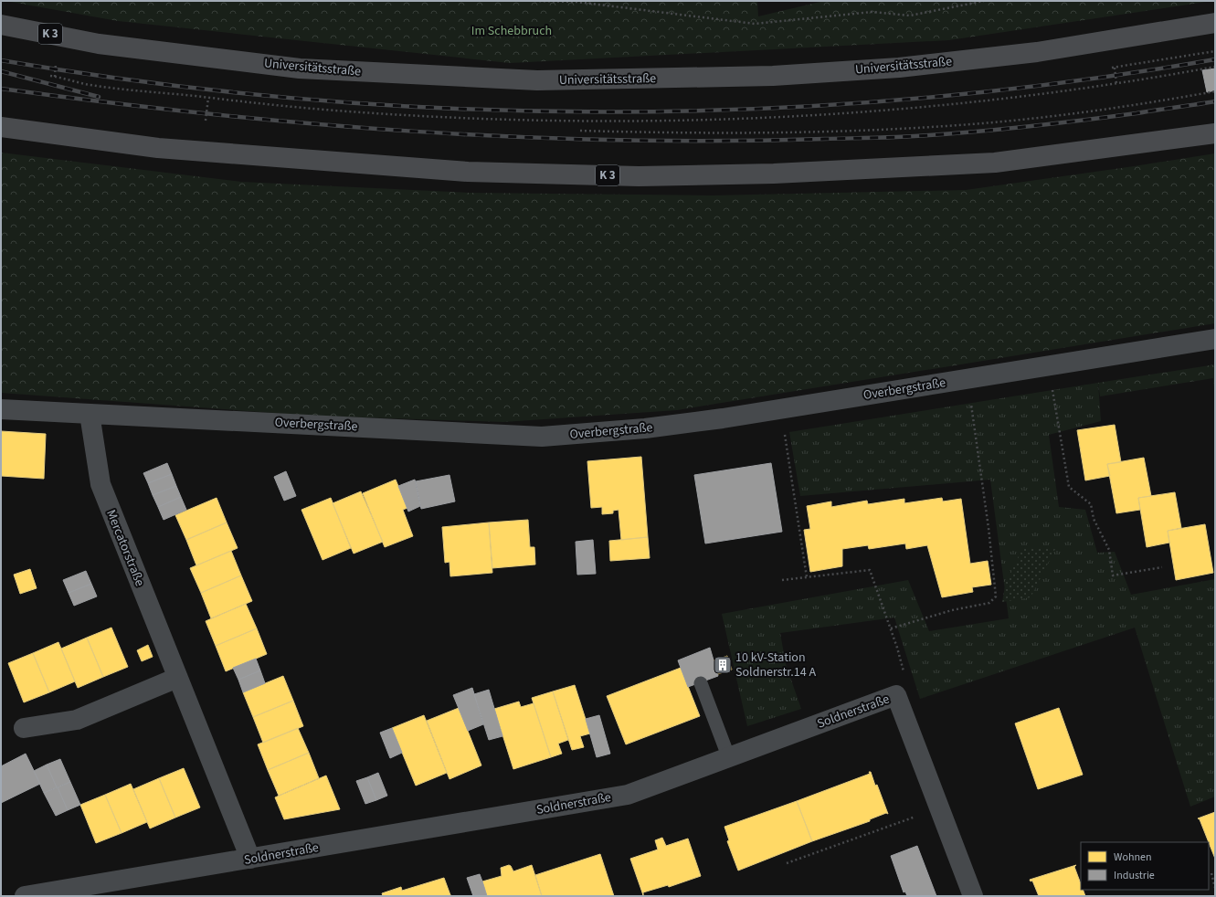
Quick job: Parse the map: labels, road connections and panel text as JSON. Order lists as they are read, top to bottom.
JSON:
{
  "streets": {
    "highway": ["K 3", "Universitätsstraße"],
    "street": ["Overbergstraße", "Mercatorstraße", "Soldnerstraße"]
  },
  "crossings": [
    ["Overbergstraße", "Mercatorstraße"],
    ["Mercatorstraße", "Soldnerstraße"]
  ],
  "parks": ["Im Schebbruch"],
  "places": {
    "building": ["10 kV-Station Soldnerstr.14 A"]
  },
  "legend": ["Wohnen", "Industrie"]
}
